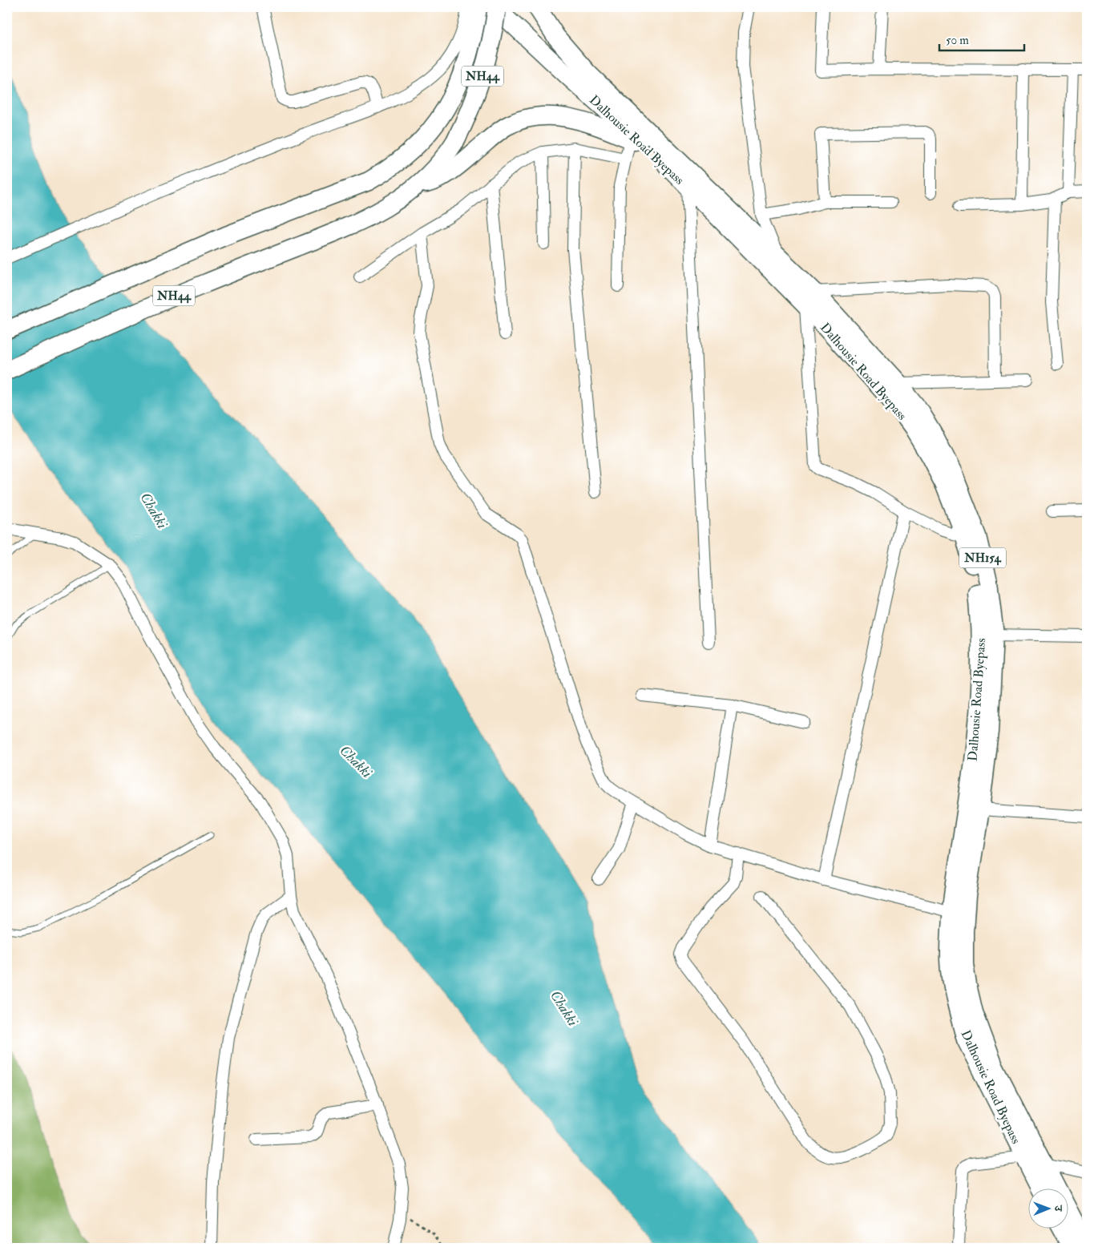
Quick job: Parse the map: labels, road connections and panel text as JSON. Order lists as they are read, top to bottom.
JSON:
{
  "streets": {
    "highway": ["NH44", "Dalhousie Road Byepass", "NH154"]
  },
  "crossings": [
    ["NH44", "Dalhousie Road Byepass"],
    ["Dalhousie Road Byepass", "NH154"]
  ],
  "water": ["Chakki"],
  "scale_bar": "50 m",
  "north": "right"
}
